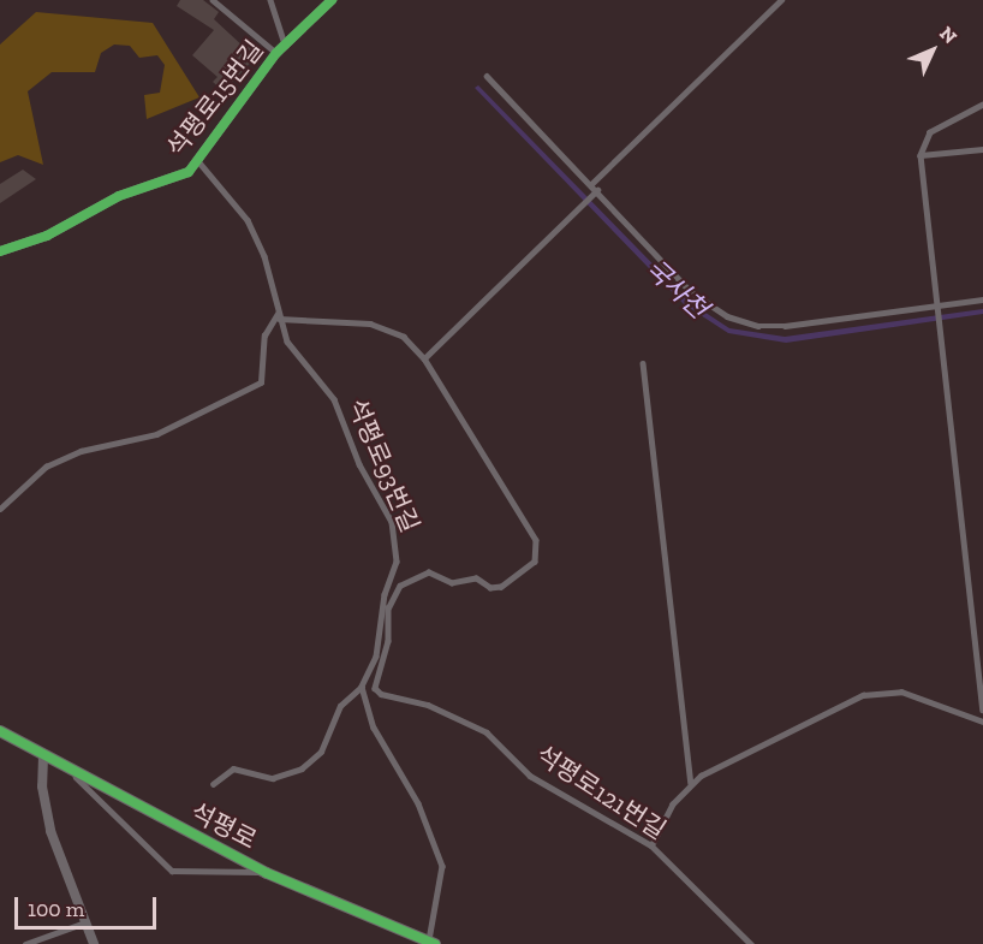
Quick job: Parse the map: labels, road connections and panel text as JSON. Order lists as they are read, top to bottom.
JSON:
{
  "streets": {
    "street": ["석평로15번길", "석평로"],
    "lane": ["석평로93번길", "석평로121번길"]
  },
  "crossings": [
    ["석평로15번길", "석평로93번길"]
  ],
  "water": ["국사천"],
  "scale_bar": "100 m",
  "north": "top right"
}
